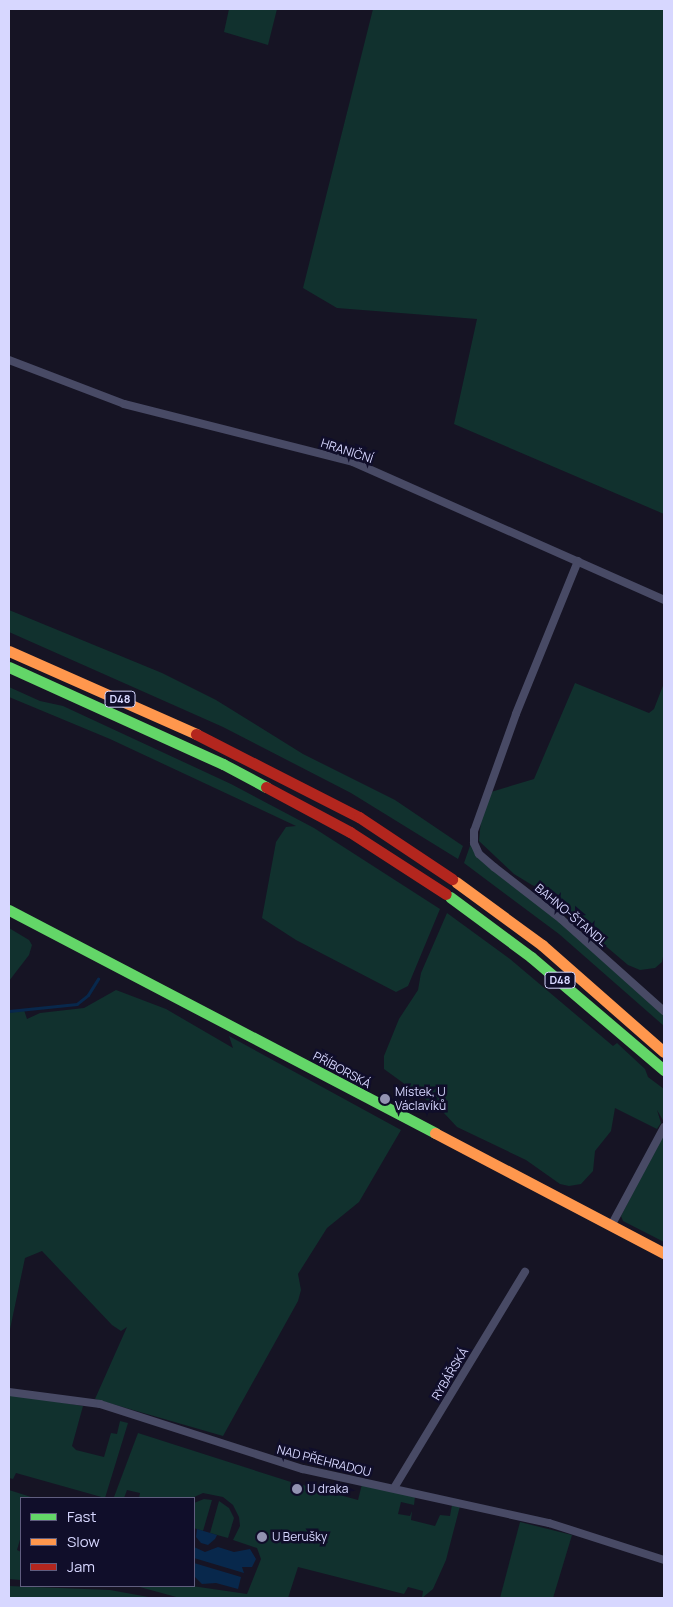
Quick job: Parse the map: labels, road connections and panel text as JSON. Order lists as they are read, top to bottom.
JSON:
{
  "streets": {
    "main road": ["D48", "PŘÍBORSKÁ"],
    "street": [
      "HRANIČNÍ",
      "BAHNO-ŠTANDL",
      "RYBÁŘSKÁ",
      "NAD PŘEHRADOU"
    ]
  },
  "crossings": [
    ["HRANIČNÍ", "BAHNO-ŠTANDL"],
    ["RYBÁŘSKÁ", "NAD PŘEHRADOU"]
  ],
  "places": ["Místek, U Václavíků", "U draka", "U Berušky"],
  "legend": ["Fast", "Slow", "Jam"]
}
